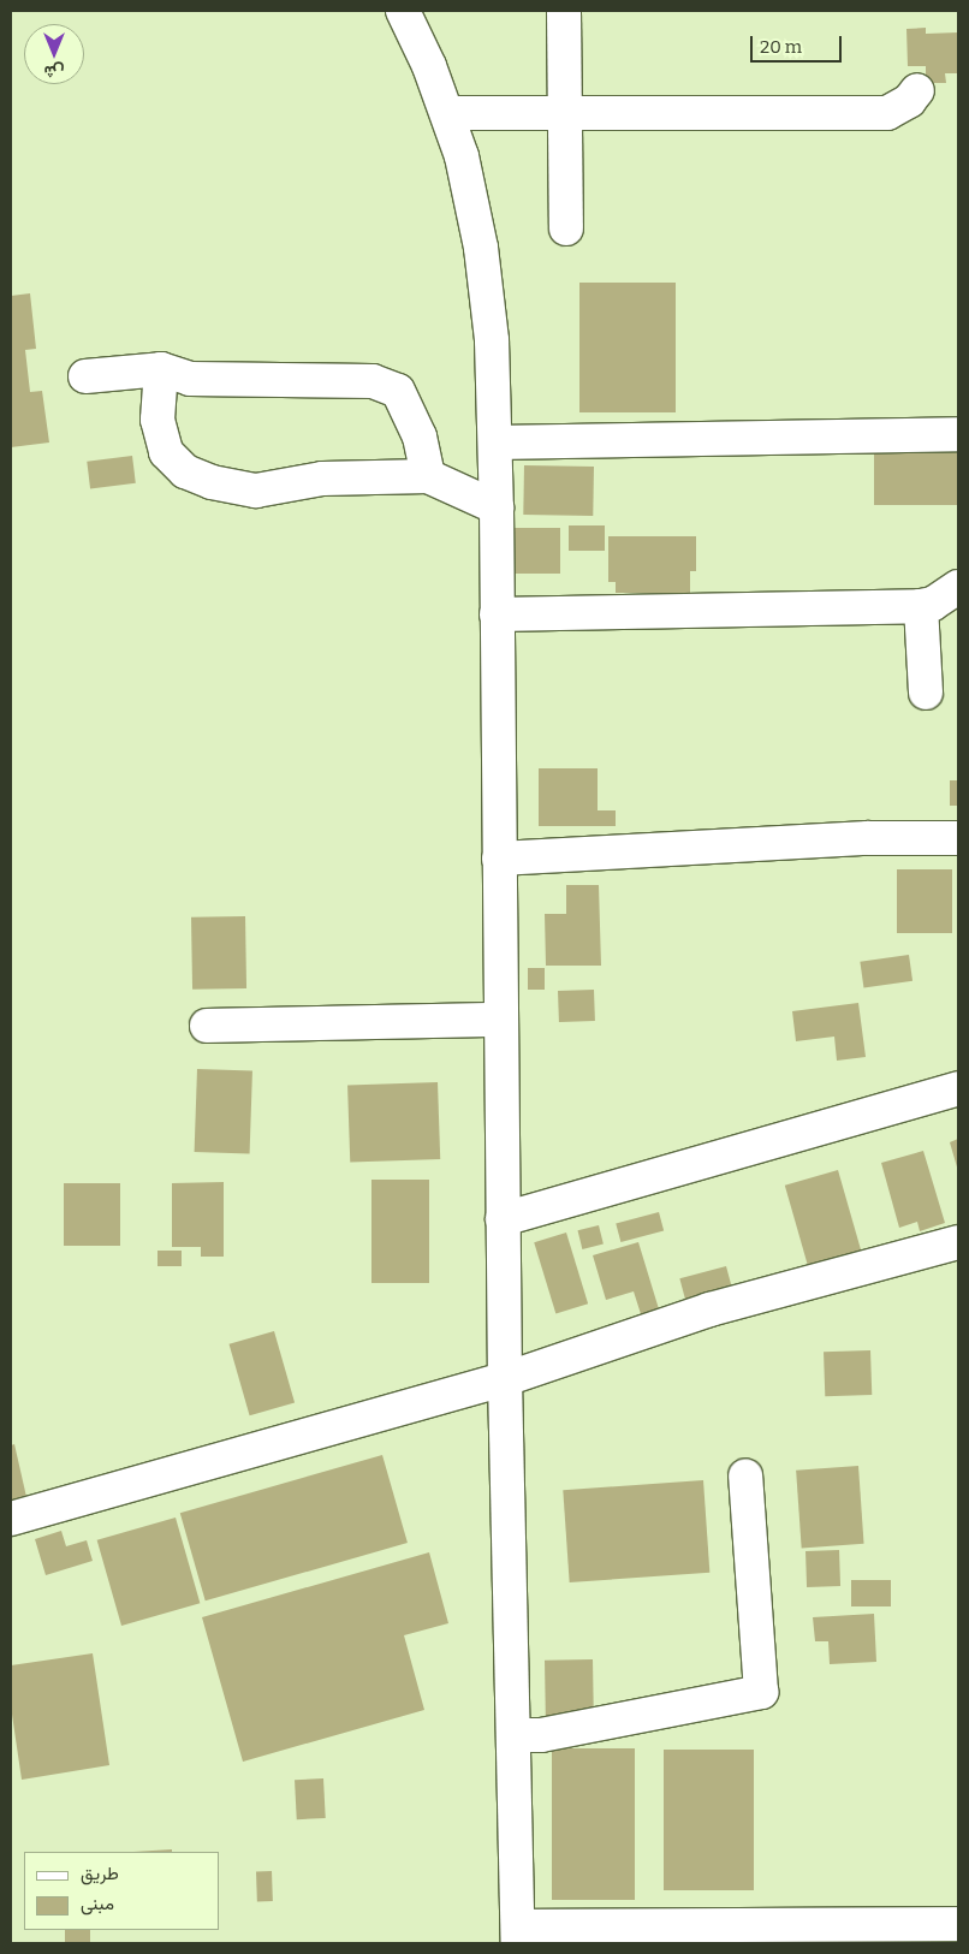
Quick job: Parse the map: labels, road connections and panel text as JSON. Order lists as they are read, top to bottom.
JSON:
{
  "legend": ["طريق", "مبنى"],
  "scale_bar": "20 m",
  "north": "bottom"
}
